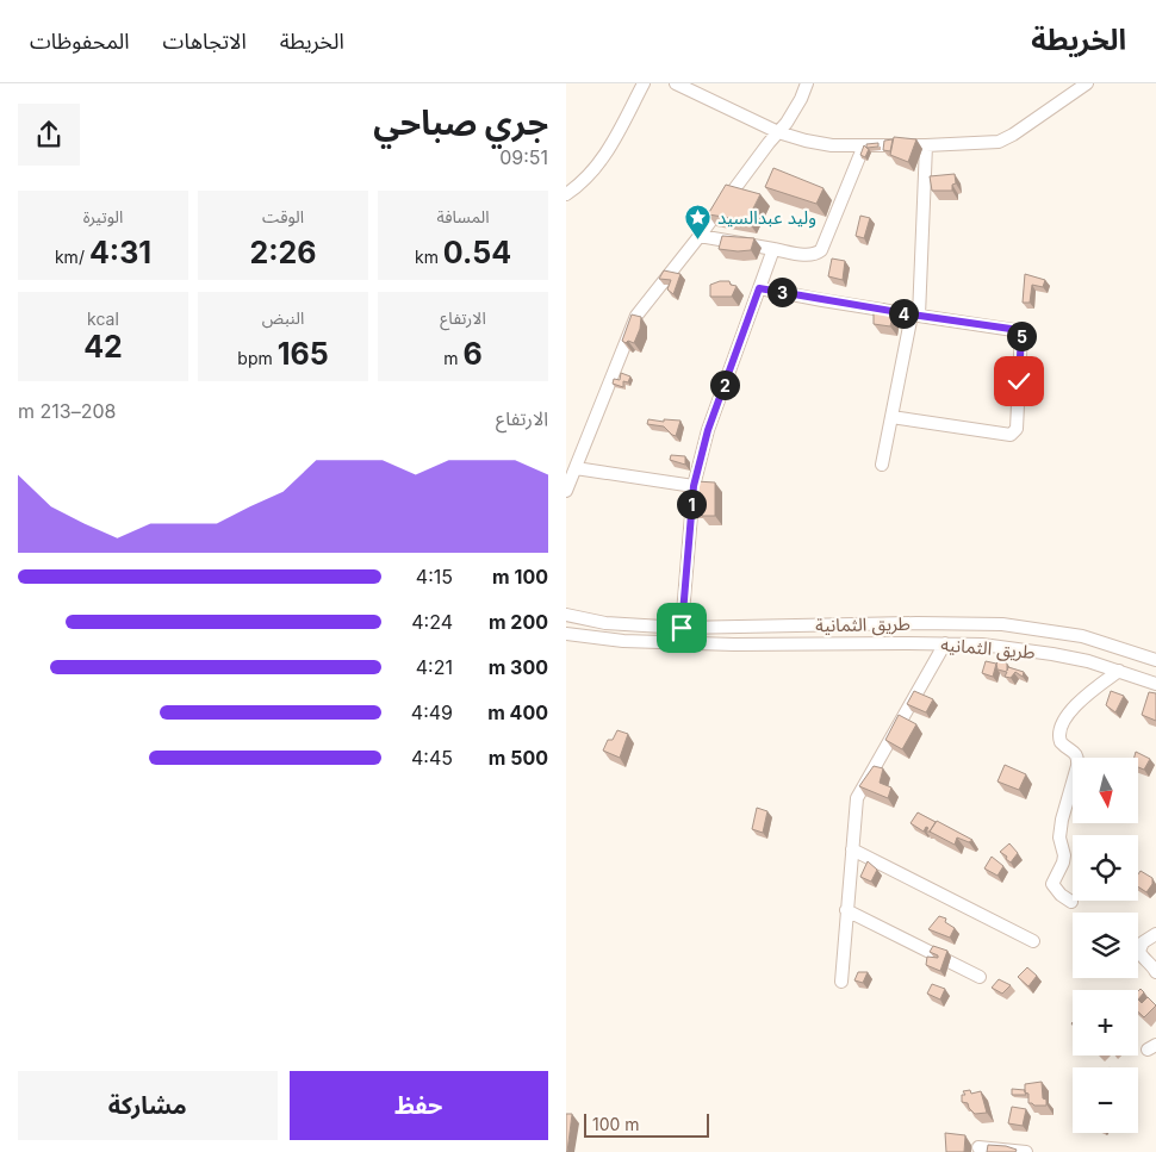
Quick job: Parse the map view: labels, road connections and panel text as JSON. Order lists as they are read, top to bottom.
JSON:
{
  "streets": {
    "street": ["طريق الثمانية", "طريق الثمانيه"]
  },
  "places": {
    "place": ["وليد عبدالسيد"]
  },
  "scale_bar": "100 m",
  "north": "bottom",
  "page": {
    "header": "الخريطة",
    "nav": ["الخريطة", "الاتجاهات", "المحفوظات"],
    "heading": ["جري صباحي", "09:51"],
    "stats": [
      ["المسافة", "0.54 km"],
      ["الوقت", "2:26"],
      ["الوتيرة", "4:31 /km"],
      ["الارتفاع", "6 m"],
      ["النبض", "165 bpm"],
      ["kcal", "42"]
    ],
    "pins": [
      "3",
      "4",
      "5",
      "2",
      "1"
    ],
    "chart": ["الارتفاع", "208–213 m"],
    "list": [
      {
        "name": "100 m",
        "note": "4:15"
      },
      {
        "name": "200 m",
        "note": "4:24"
      },
      {
        "name": "300 m",
        "note": "4:21"
      },
      {
        "name": "400 m",
        "note": "4:49"
      },
      {
        "name": "500 m",
        "note": "4:45"
      }
    ],
    "map_buttons": ["+", "−"],
    "buttons": ["حفظ", "مشاركة"],
    "scale": "100 m"
  }
}
